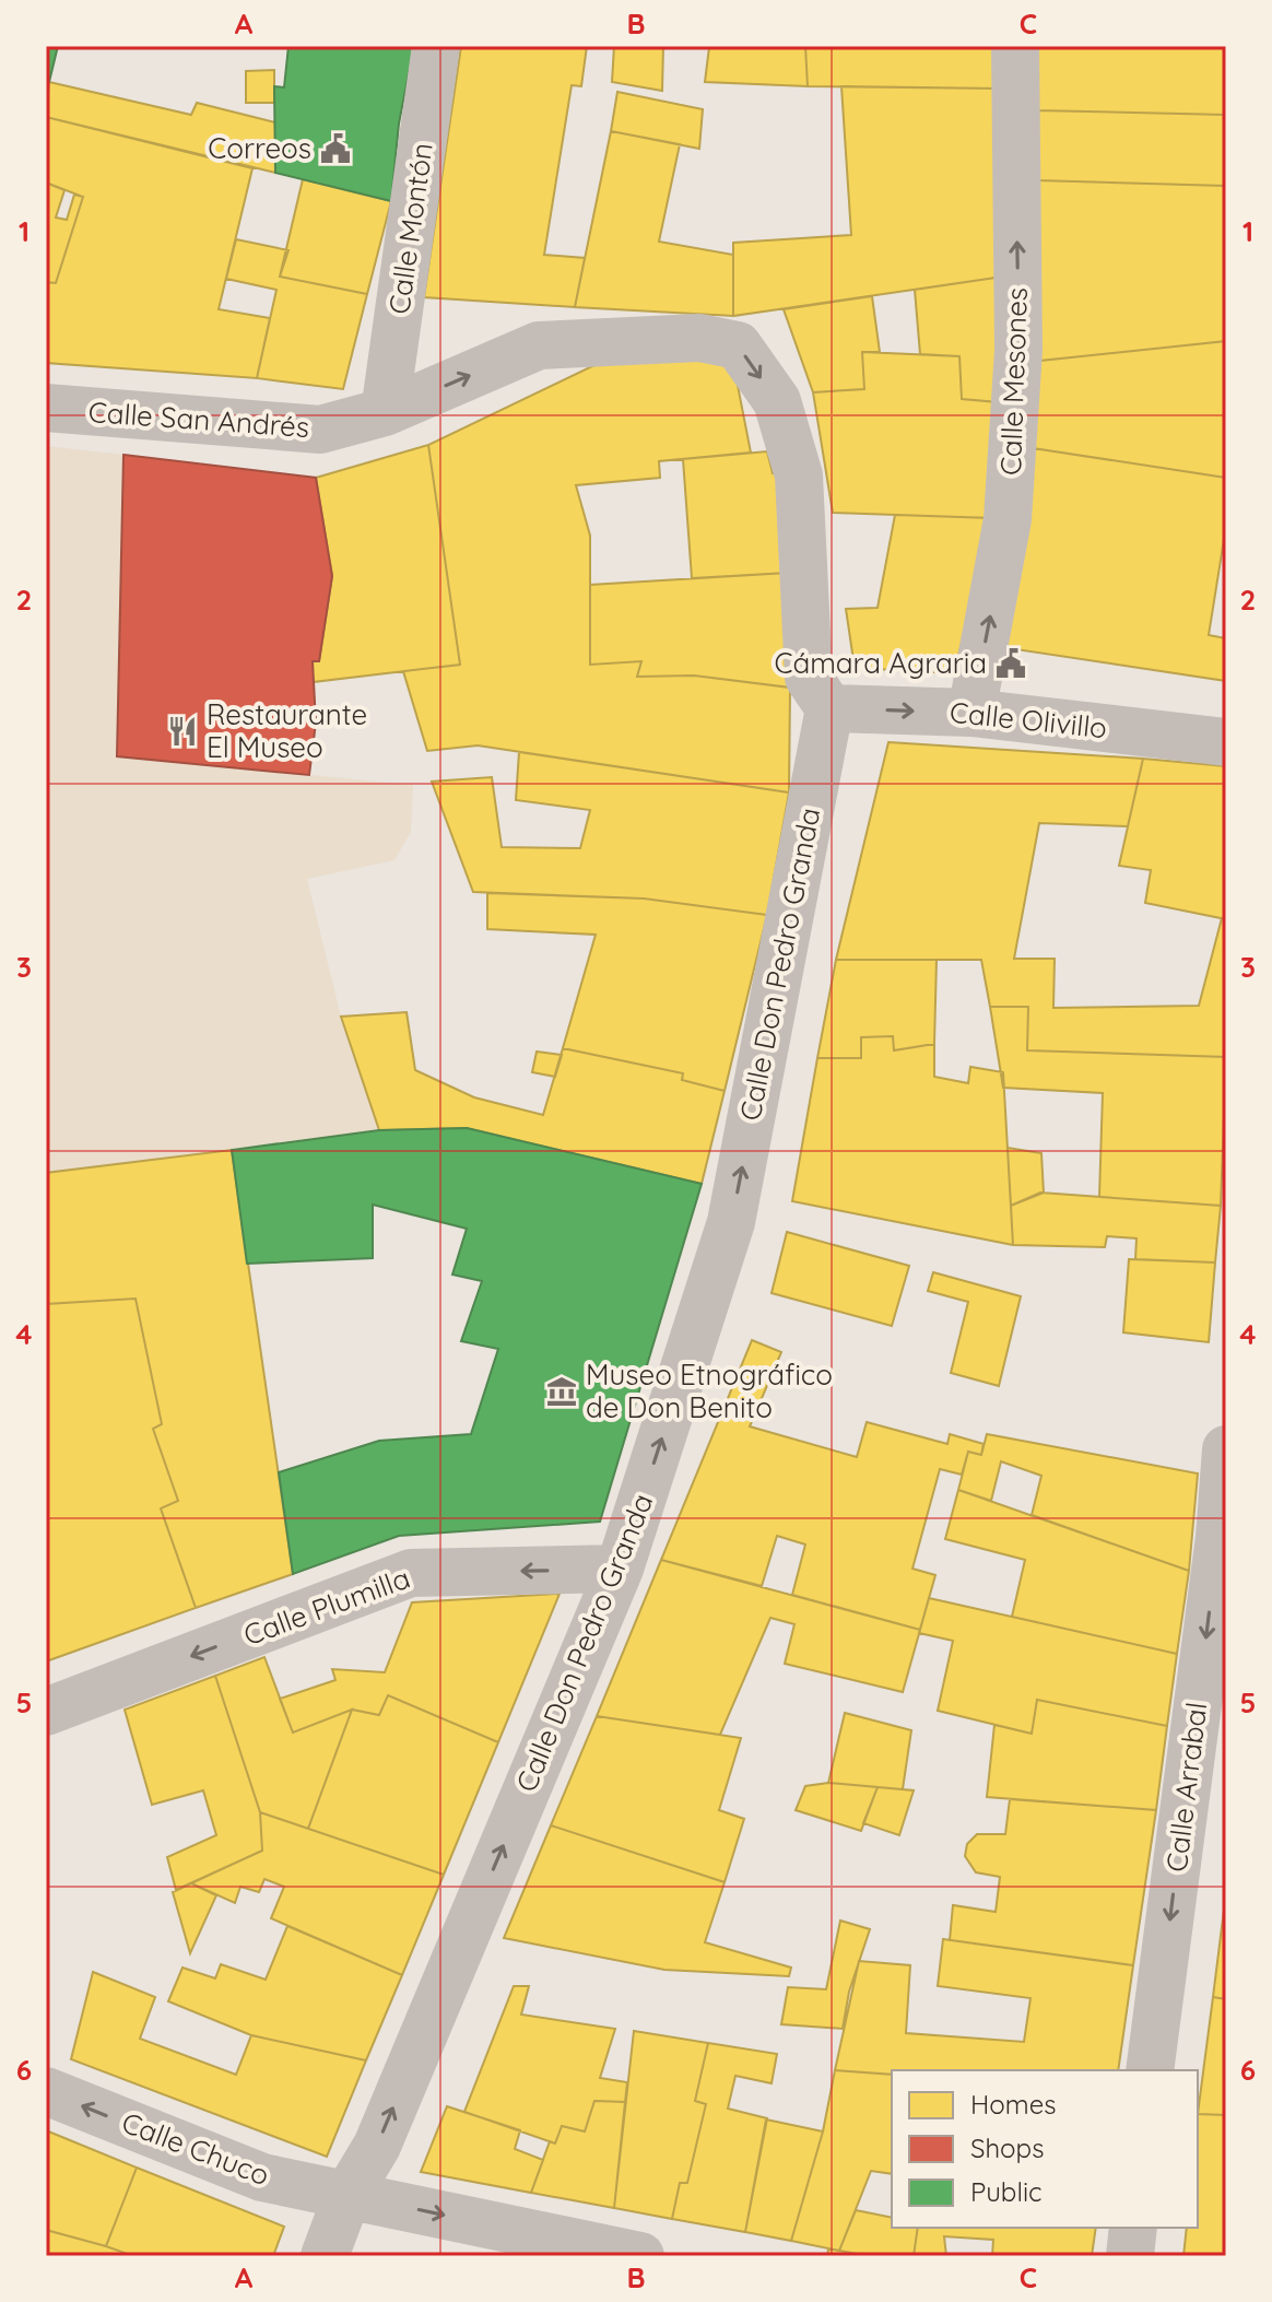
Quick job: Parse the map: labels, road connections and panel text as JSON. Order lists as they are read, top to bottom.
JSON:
{
  "streets": {
    "street": [
      "Calle Montón",
      "Calle Mesones",
      "Calle San Andrés",
      "Calle Olivillo",
      "Calle Don Pedro Granda",
      "Calle Plumilla",
      "Calle Arrabal",
      "Calle Chuco"
    ]
  },
  "crossings": [
    ["Calle Montón", "Calle San Andrés"],
    ["Calle Mesones", "Calle Olivillo"],
    ["Calle San Andrés", "Calle Olivillo"],
    ["Calle San Andrés", "Calle Don Pedro Granda"],
    ["Calle Olivillo", "Calle Don Pedro Granda"],
    ["Calle Don Pedro Granda", "Calle Plumilla"],
    ["Calle Don Pedro Granda", "Calle Chuco"]
  ],
  "one_way": [
    "Calle Mesones",
    "Calle Olivillo",
    "Calle Don Pedro Granda",
    "Calle Plumilla",
    "Calle Arrabal"
  ],
  "places": {
    "public building": ["Correos", "Cámara Agraria"],
    "restaurant": ["Restaurante El Museo"],
    "museum": ["Museo Etnográfico de Don Benito"]
  },
  "legend": ["Homes", "Shops", "Public"],
  "grid": {
    "columns": ["A", "B", "C"],
    "rows": [
      "1",
      "2",
      "3",
      "4",
      "5",
      "6"
    ]
  }
}
